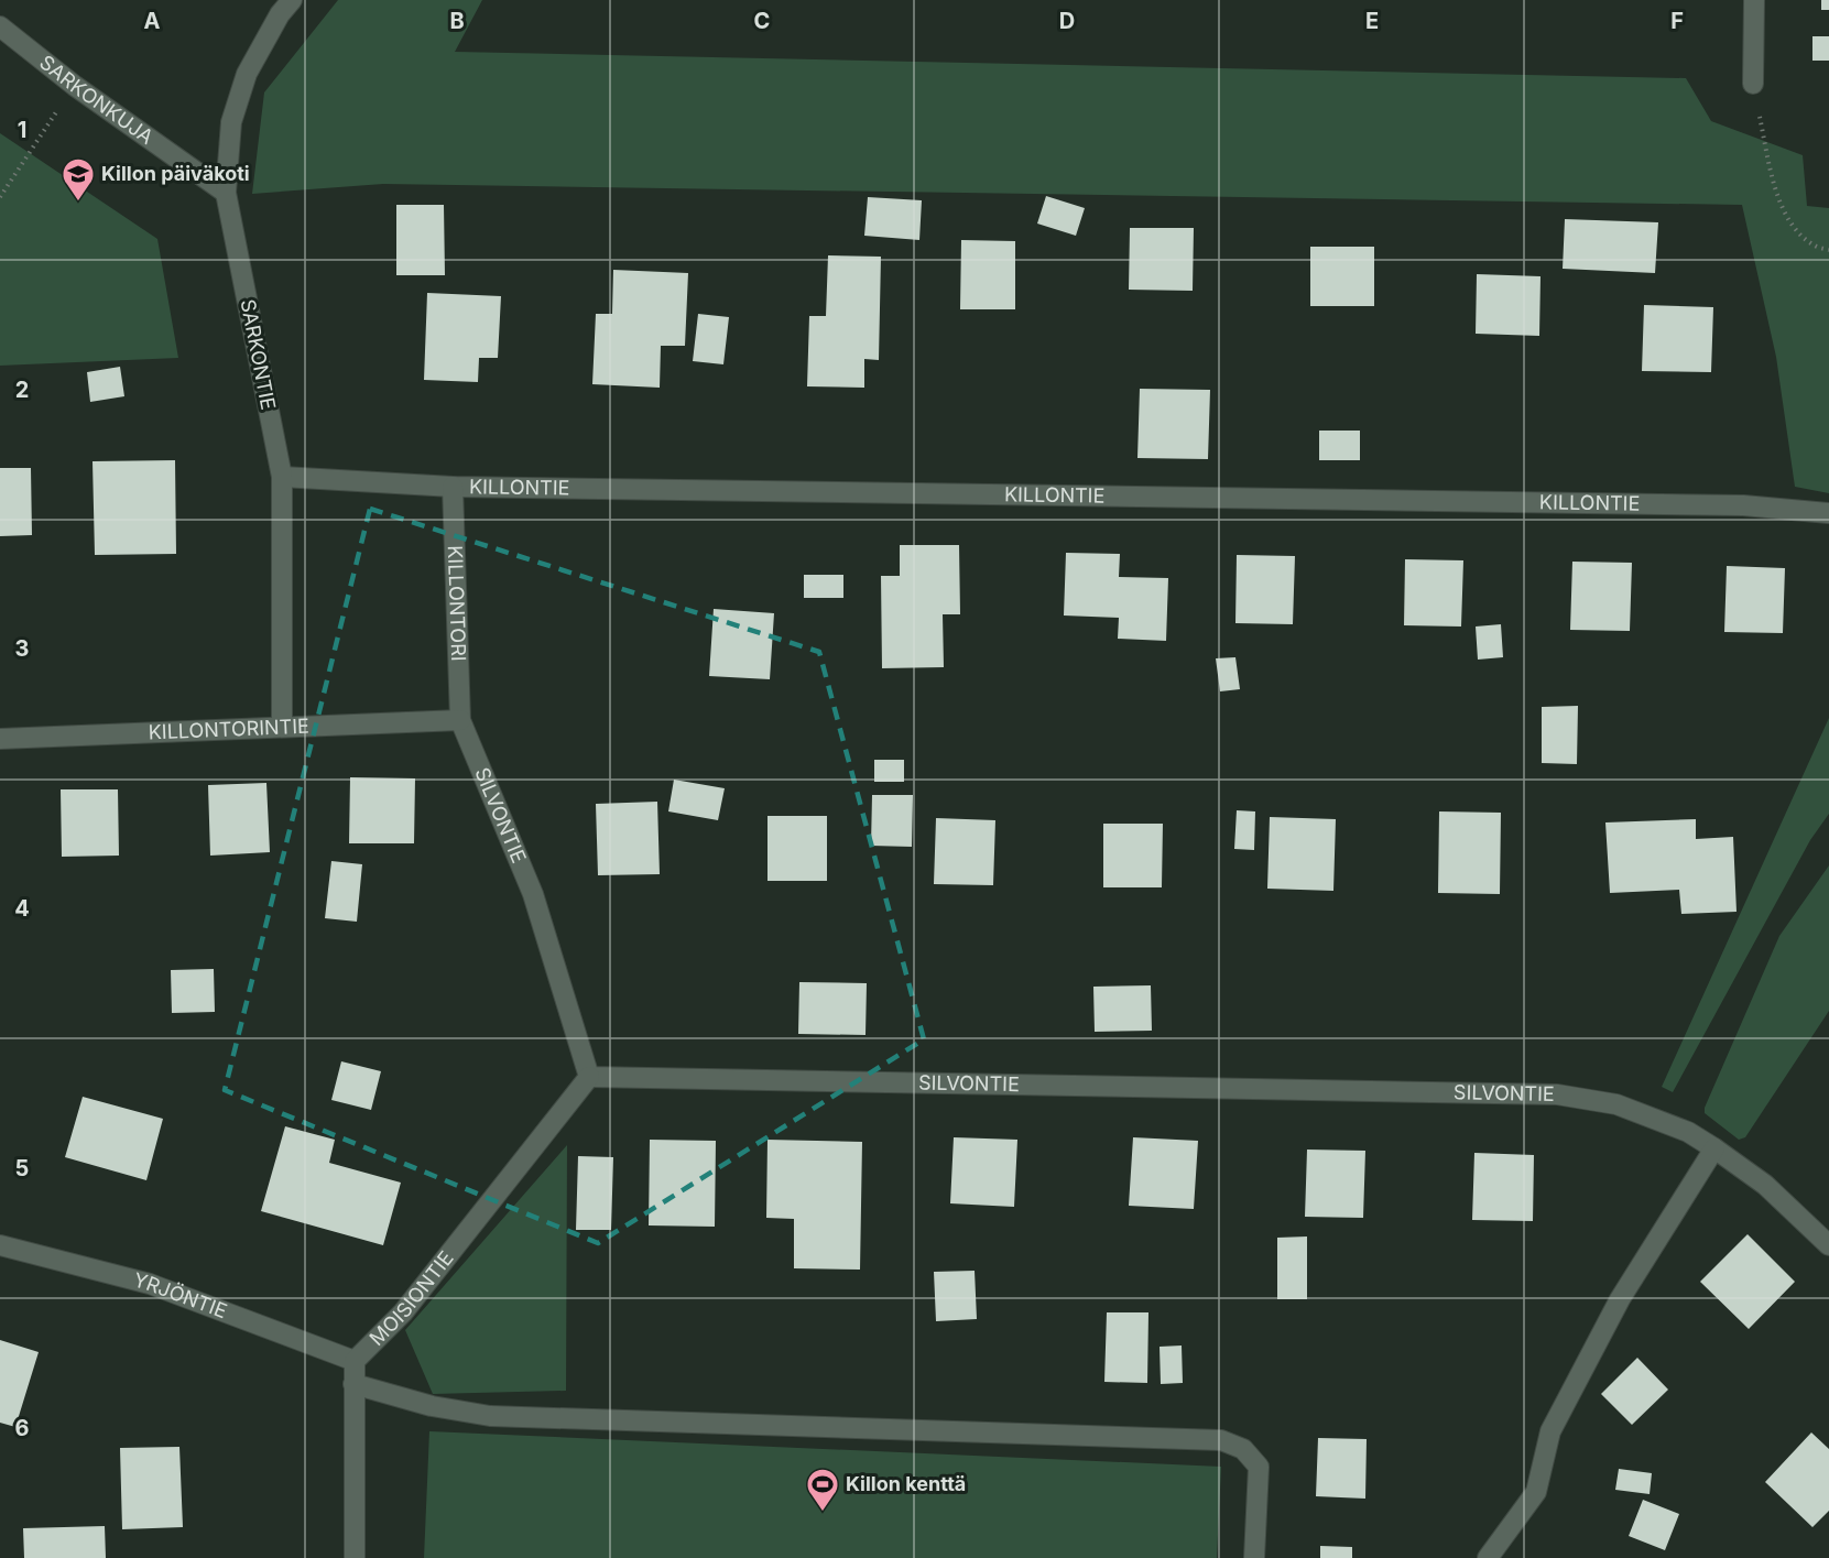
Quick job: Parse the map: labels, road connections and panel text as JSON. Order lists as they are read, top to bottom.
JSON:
{
  "streets": {
    "street": [
      "SARKONKUJA",
      "SARKONTIE",
      "KILLONTIE",
      "KILLONTORI",
      "KILLONTORINTIE",
      "SILVONTIE",
      "YRJÖNTIE",
      "MOISIONTIE"
    ]
  },
  "crossings": [
    ["SARKONKUJA", "SARKONTIE"],
    ["SARKONTIE", "KILLONTIE"],
    ["SARKONTIE", "KILLONTORINTIE"],
    ["KILLONTIE", "KILLONTORI"],
    ["KILLONTORI", "KILLONTORINTIE"],
    ["KILLONTORI", "SILVONTIE"],
    ["KILLONTORINTIE", "SILVONTIE"],
    ["SILVONTIE", "MOISIONTIE"],
    ["YRJÖNTIE", "MOISIONTIE"]
  ],
  "places": {
    "school or university": ["Killon päiväkoti"],
    "sports": ["Killon kenttä"]
  },
  "grid": {
    "columns": [
      "A",
      "B",
      "C",
      "D",
      "E",
      "F"
    ],
    "rows": [
      "1",
      "2",
      "3",
      "4",
      "5",
      "6"
    ]
  }
}
